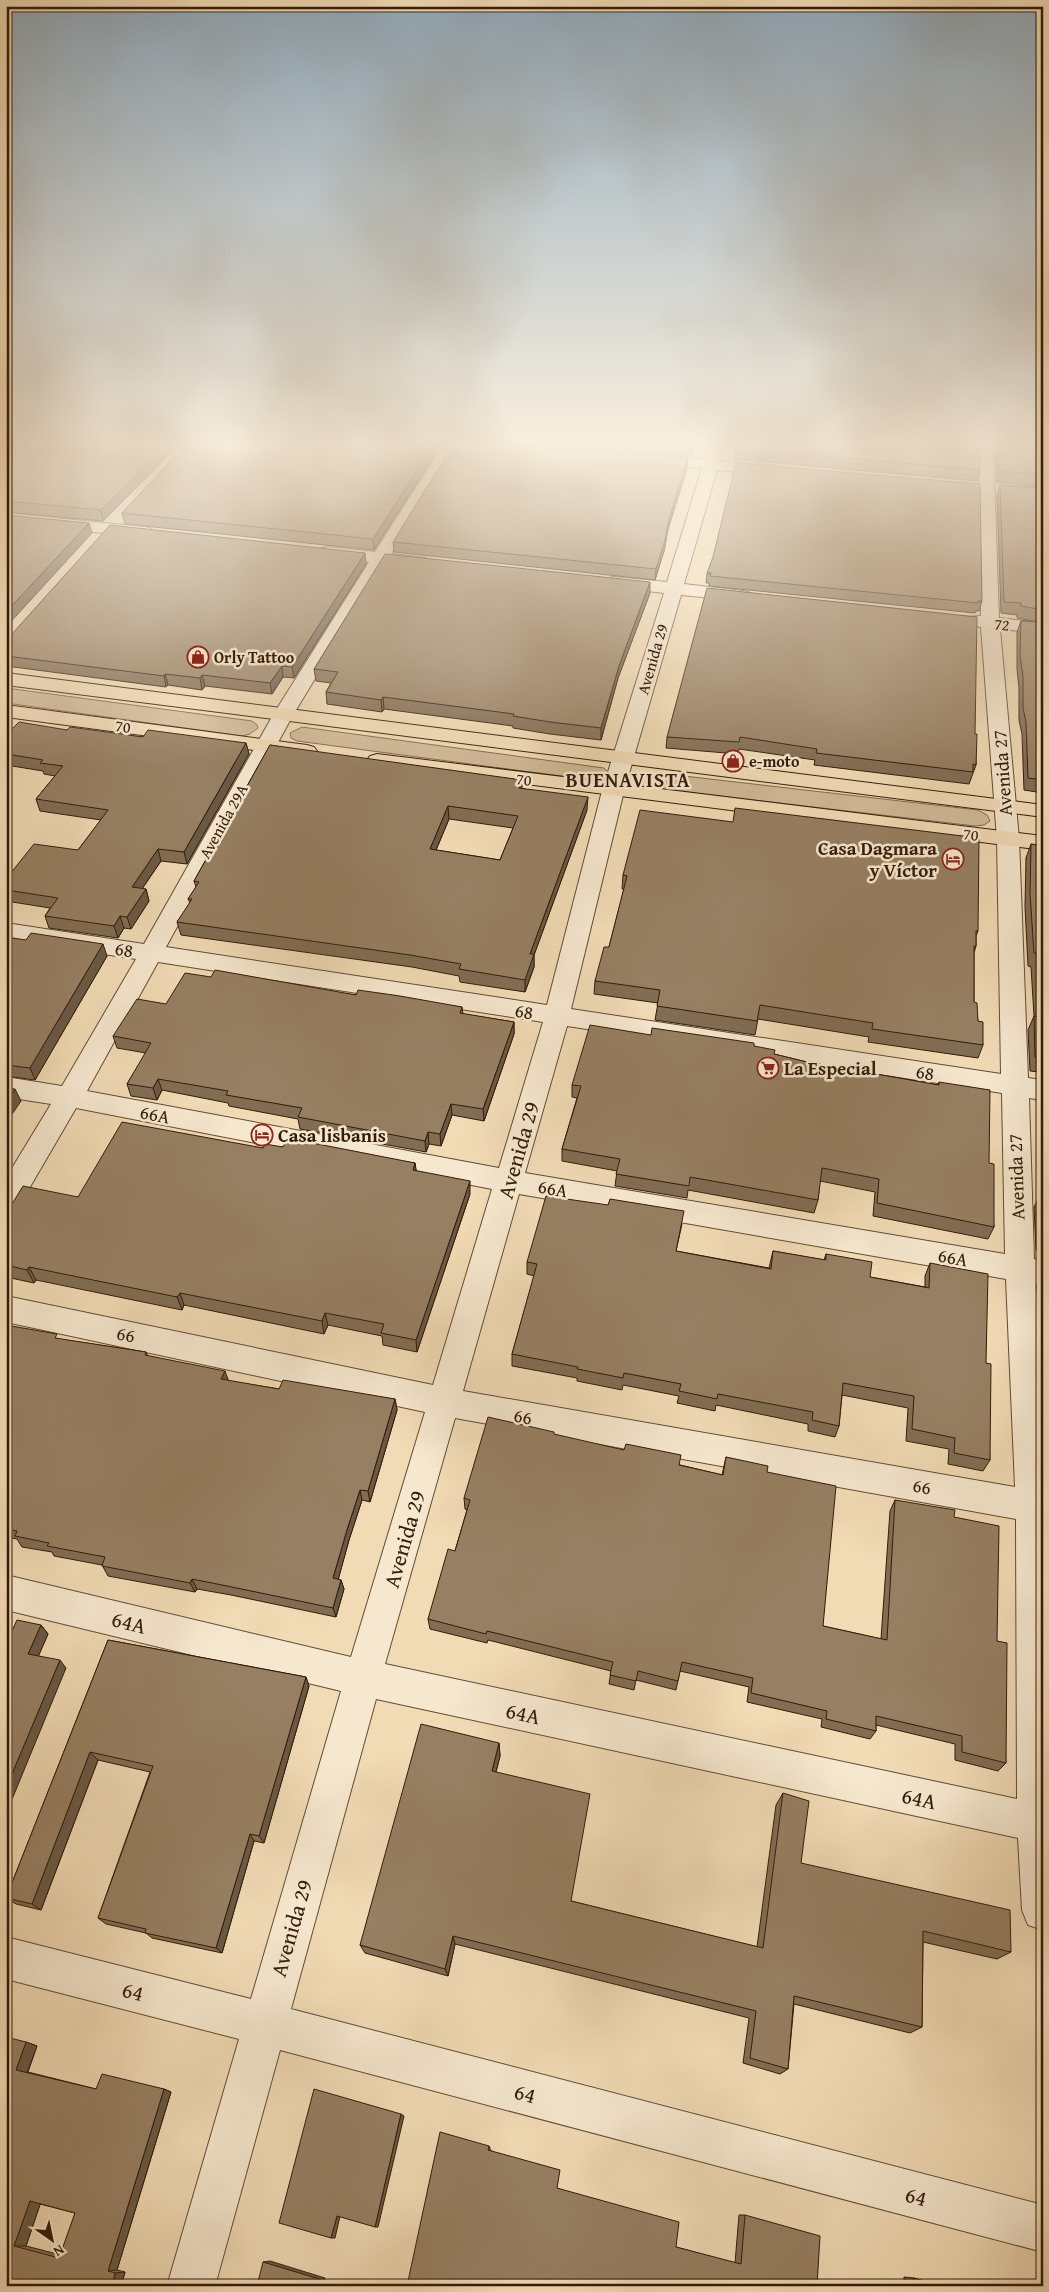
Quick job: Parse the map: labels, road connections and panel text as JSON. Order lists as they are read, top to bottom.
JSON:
{
  "streets": {
    "main road": ["70"],
    "street": [
      "72",
      "Avenida 29",
      "Avenida 27",
      "Avenida 29A",
      "68",
      "66A",
      "66",
      "64A",
      "64"
    ]
  },
  "crossings": [
    ["72", "Avenida 27"],
    ["Avenida 29", "70"],
    ["Avenida 29", "68"],
    ["Avenida 29", "66A"],
    ["Avenida 29", "66"],
    ["Avenida 29", "64A"],
    ["Avenida 29", "64"],
    ["70", "Avenida 27"],
    ["70", "Avenida 29A"],
    ["Avenida 27", "68"],
    ["Avenida 27", "66A"],
    ["Avenida 27", "66"],
    ["Avenida 27", "64A"],
    ["Avenida 29A", "68"],
    ["Avenida 29A", "66A"]
  ],
  "districts": ["BUENAVISTA"],
  "places": {
    "shop": ["Orly Tattoo", "e-moto"],
    "hotel": ["Casa Dagmara y Víctor", "Casa lisbanis"],
    "supermarket": ["La Especial"]
  },
  "north": "bottom right"
}
